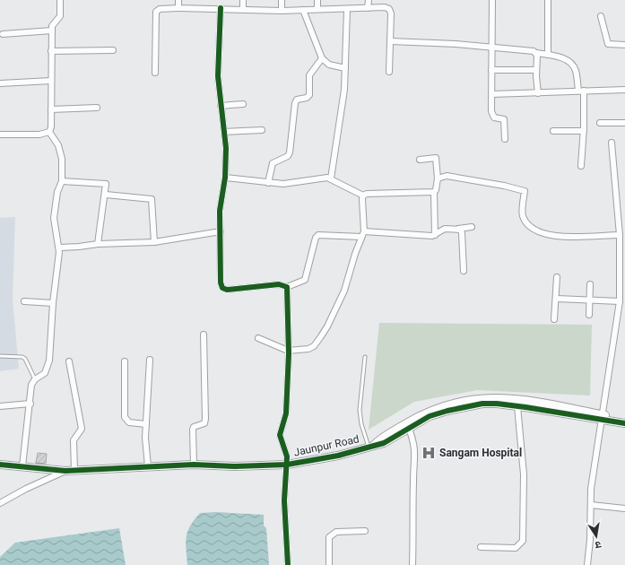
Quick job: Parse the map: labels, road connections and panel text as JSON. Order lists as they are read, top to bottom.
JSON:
{
  "streets": {
    "street": ["Jaunpur Road"]
  },
  "places": {
    "hospital": ["Sangam Hospital"]
  },
  "north": "bottom"
}
